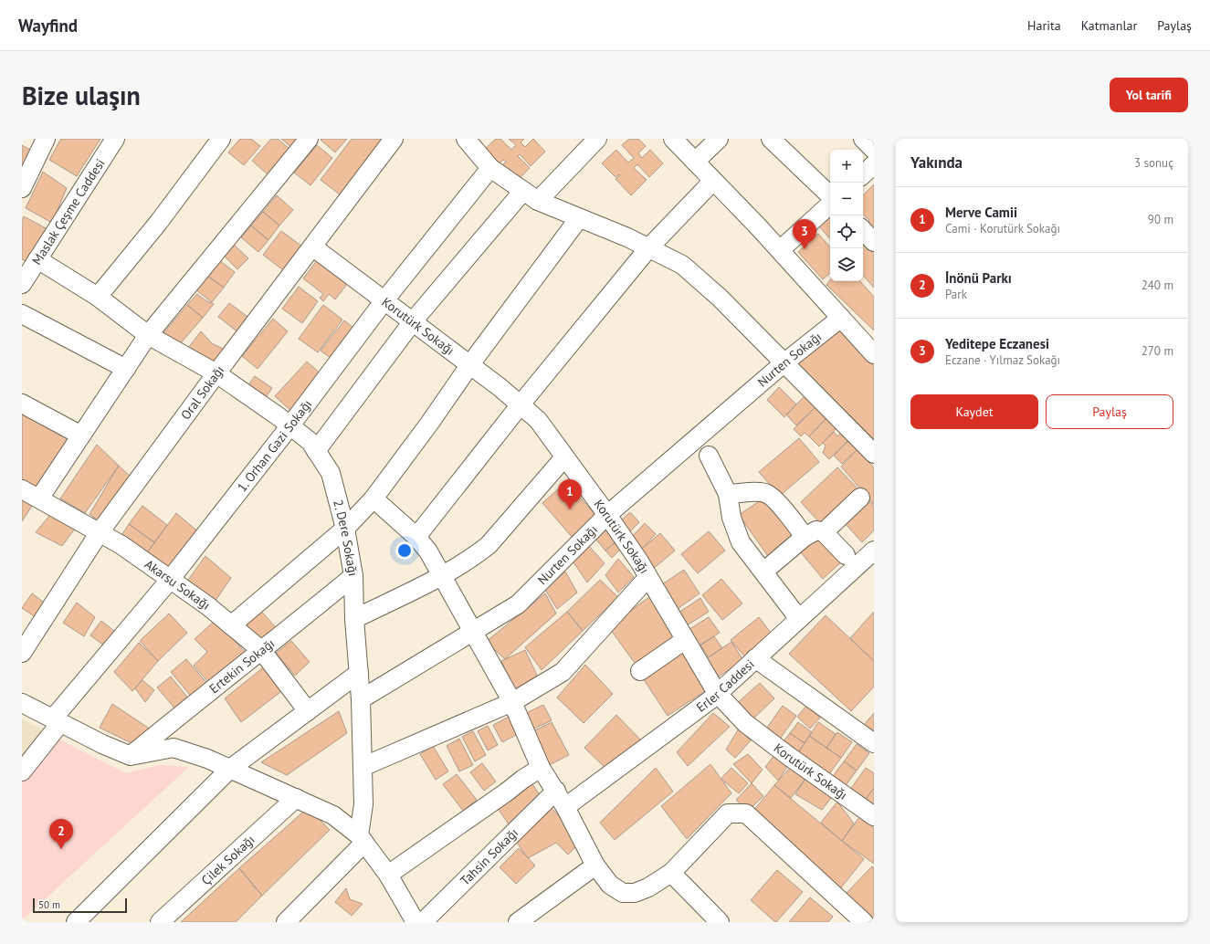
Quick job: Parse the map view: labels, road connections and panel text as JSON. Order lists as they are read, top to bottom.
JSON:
{
  "streets": {
    "street": [
      "Maslak Çeşme Caddesi",
      "Korutürk Sokağı",
      "Nurten Sokağı",
      "Oral Sokağı",
      "1. Orhan Gazi Sokağı",
      "2. Dere Sokağı",
      "Akarsu Sokağı",
      "Ertekin Sokağı",
      "Erler Caddesi",
      "Tahsin Sokağı",
      "Çilek Sokağı"
    ]
  },
  "crossings": [
    ["Maslak Çeşme Caddesi", "2. Dere Sokağı"],
    ["Korutürk Sokağı", "Nurten Sokağı"],
    ["Korutürk Sokağı", "Oral Sokağı"],
    ["Korutürk Sokağı", "1. Orhan Gazi Sokağı"],
    ["Korutürk Sokağı", "Erler Caddesi"],
    ["Nurten Sokağı", "2. Dere Sokağı"],
    ["Oral Sokağı", "2. Dere Sokağı"],
    ["Oral Sokağı", "Akarsu Sokağı"],
    ["1. Orhan Gazi Sokağı", "2. Dere Sokağı"],
    ["1. Orhan Gazi Sokağı", "Akarsu Sokağı"],
    ["2. Dere Sokağı", "Ertekin Sokağı"],
    ["Akarsu Sokağı", "Ertekin Sokağı"]
  ],
  "scale_bar": "50 m",
  "page": {
    "header": "Wayfind",
    "nav": ["Harita", "Katmanlar", "Paylaş"],
    "buttons": [
      "Yol tarifi",
      ["Kaydet", "Paylaş"]
    ],
    "title": "Bize ulaşın",
    "heading": ["Yakında", "3 sonuç"],
    "map_buttons": ["+", "−"],
    "list": [
      {
        "mark": "1",
        "name": "Merve Camii",
        "note": "Cami · Korutürk Sokağı",
        "value": "90 m"
      },
      {
        "mark": "2",
        "name": "İnönü Parkı",
        "note": "Park",
        "value": "240 m"
      },
      {
        "mark": "3",
        "name": "Yeditepe Eczanesi",
        "note": "Eczane · Yılmaz Sokağı",
        "value": "270 m"
      }
    ],
    "pins": ["3", "1", "2"],
    "scale": "50 m"
  }
}
